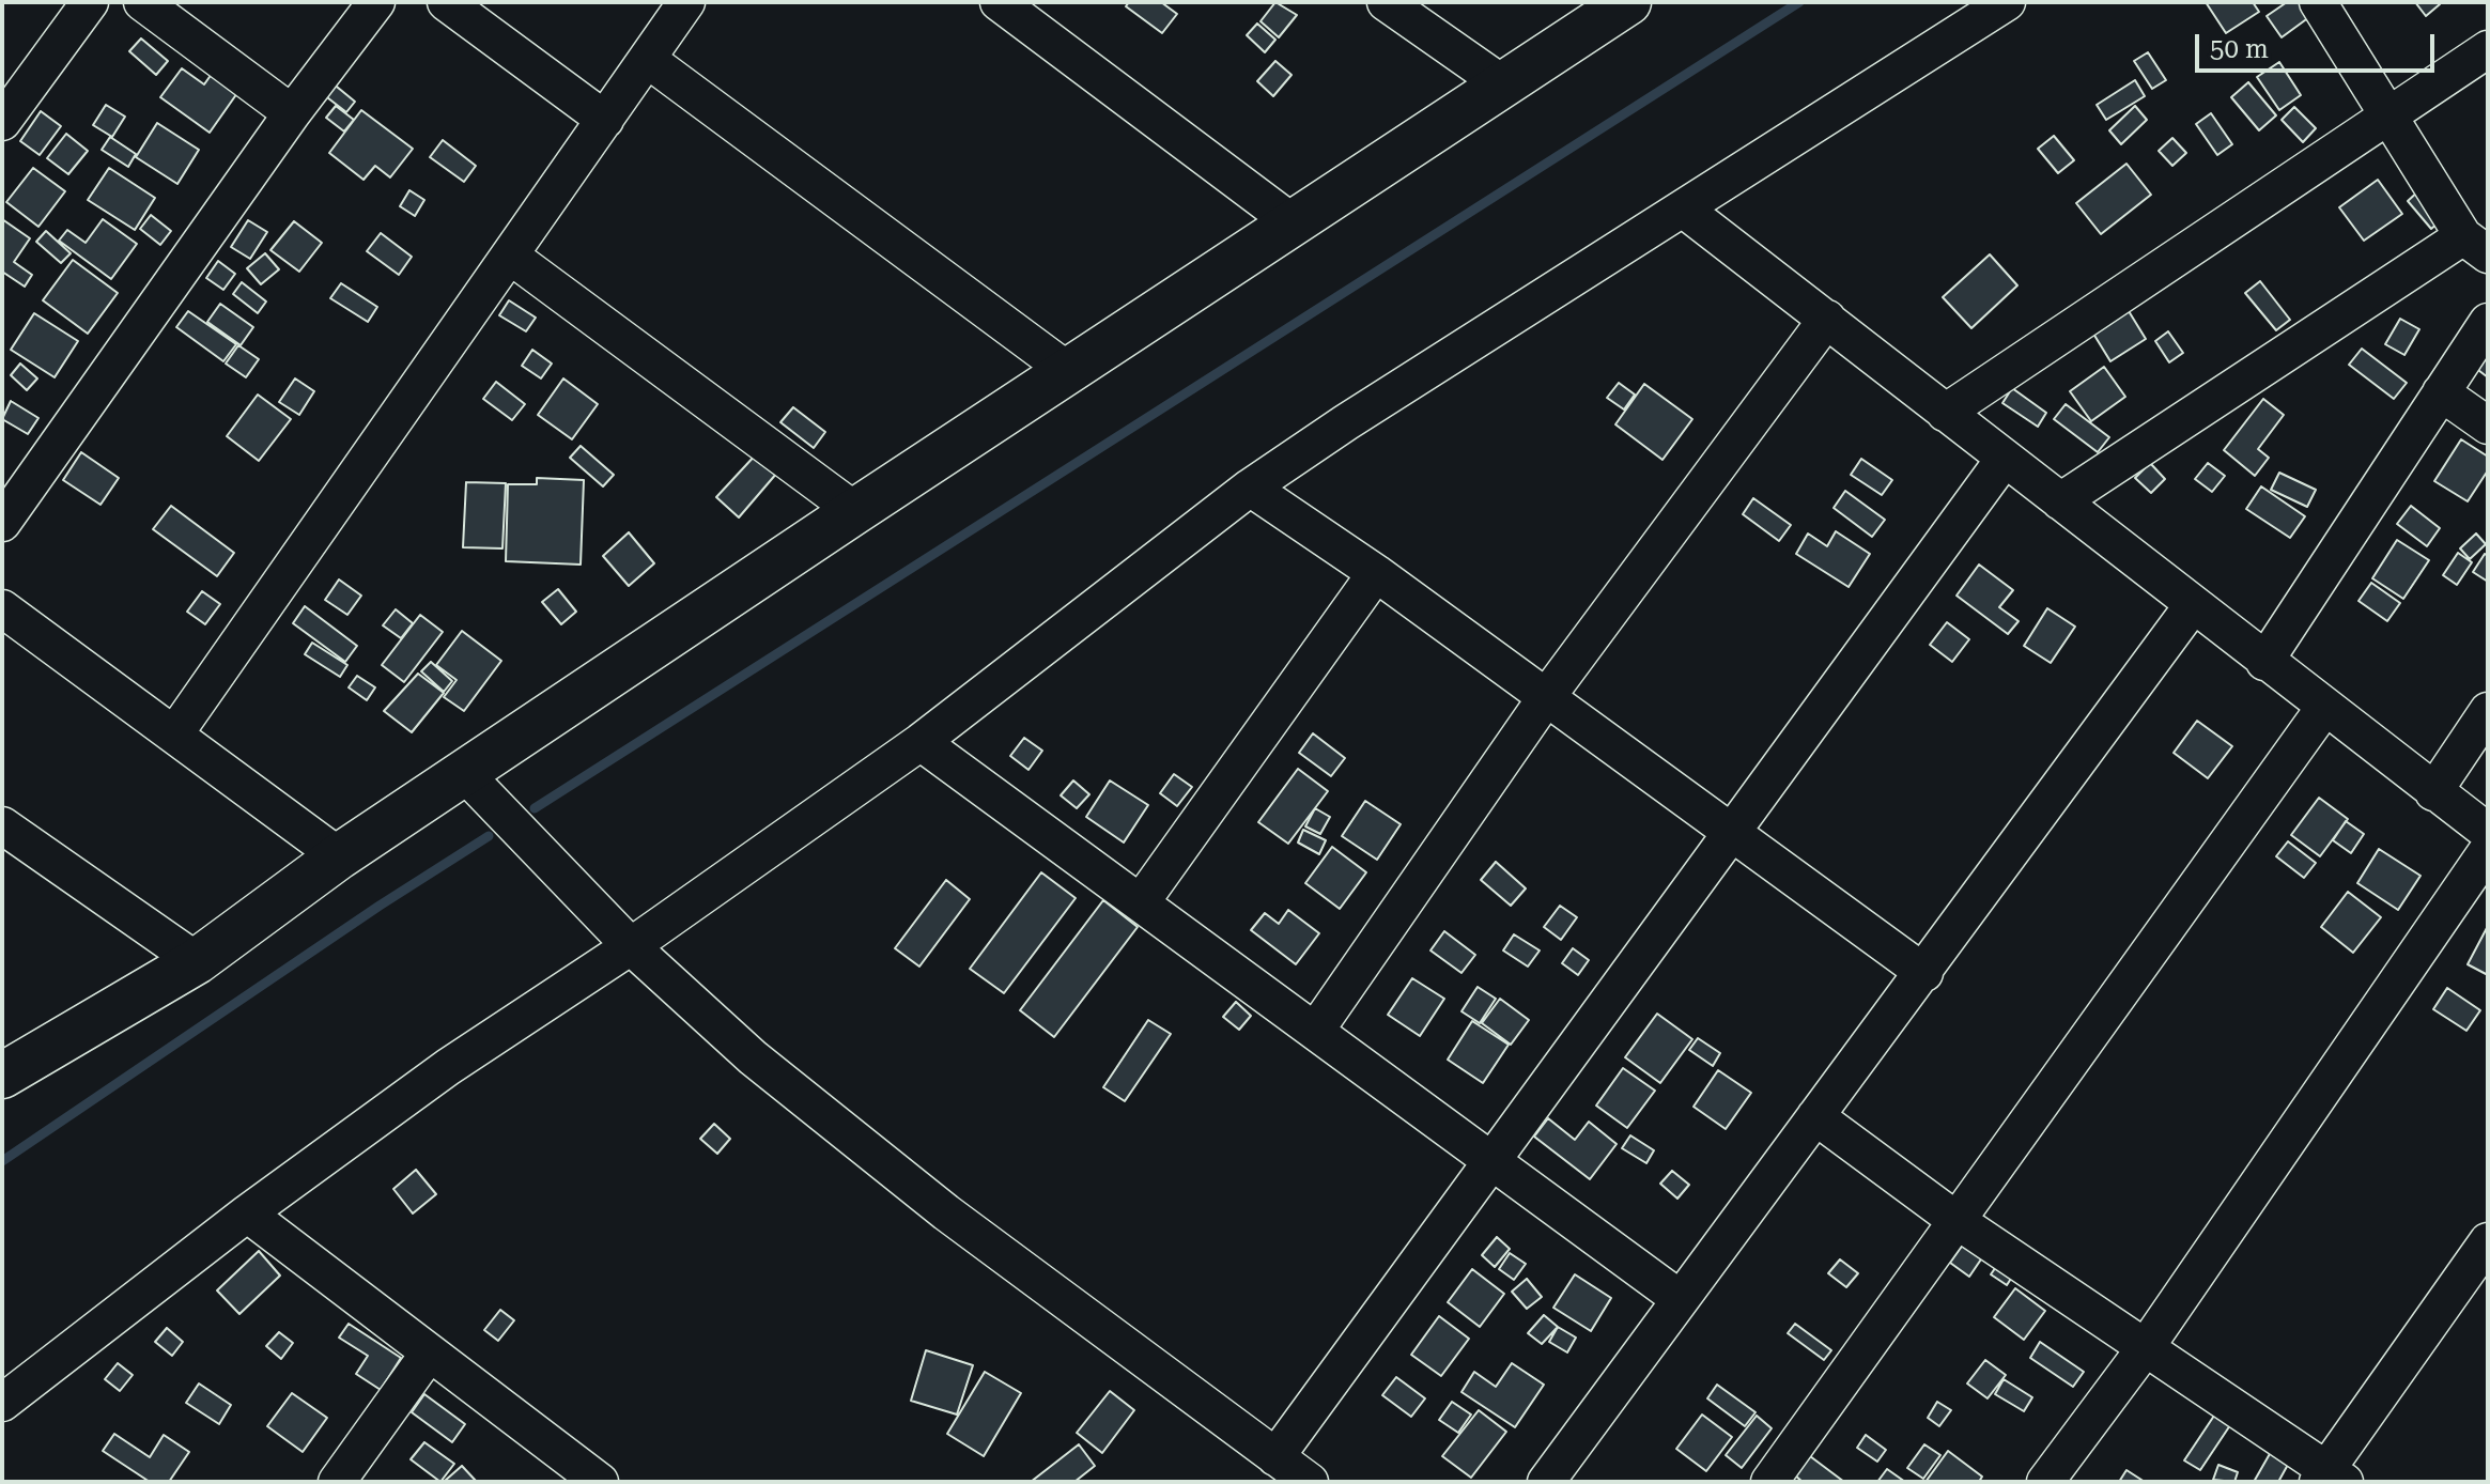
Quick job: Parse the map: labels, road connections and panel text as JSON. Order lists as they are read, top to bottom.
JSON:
{
  "scale_bar": "50 m"
}
